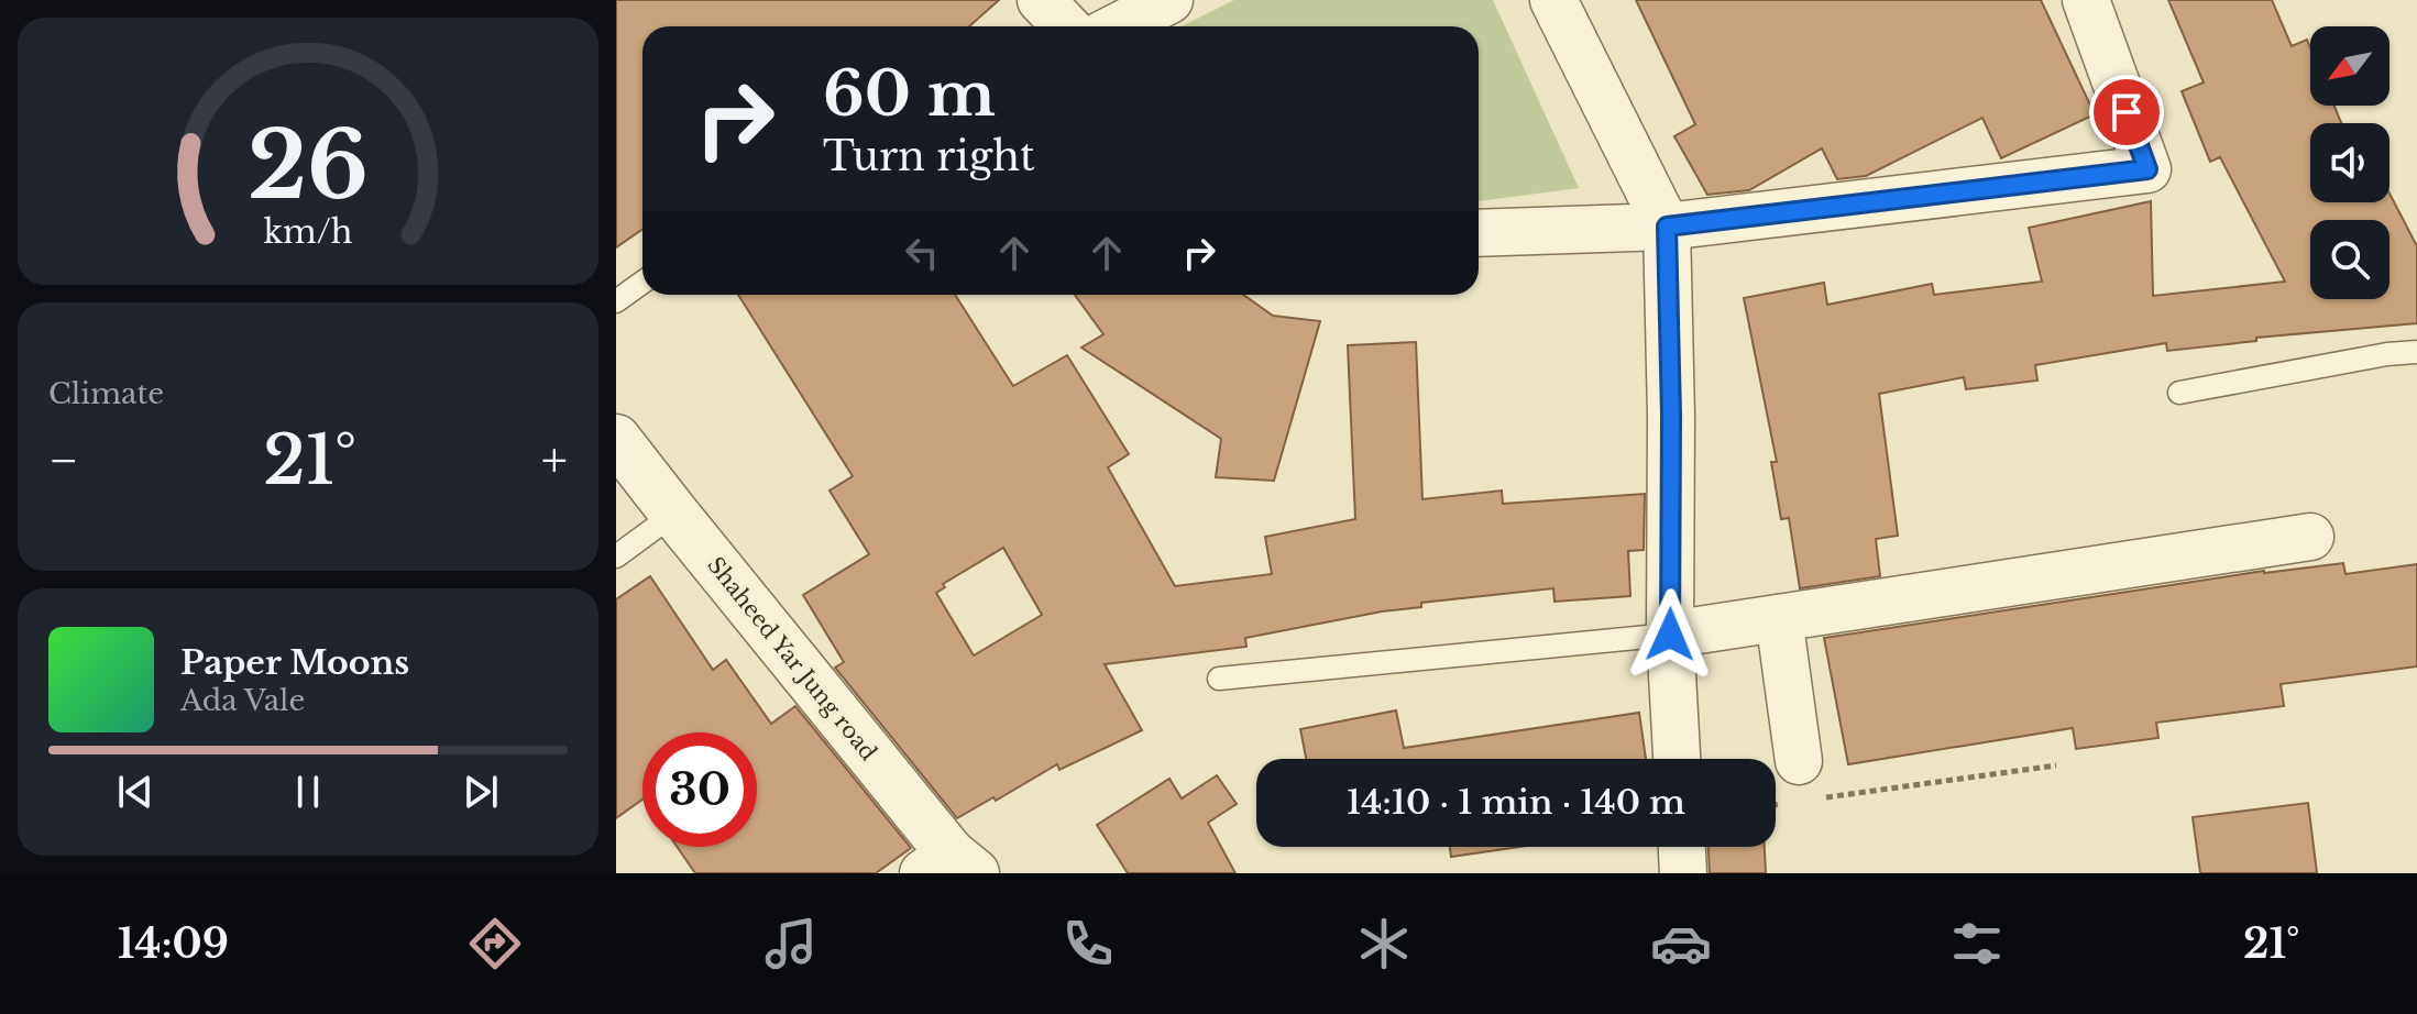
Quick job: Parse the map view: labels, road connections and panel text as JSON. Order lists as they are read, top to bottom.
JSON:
{
  "streets": {
    "street": ["Shaheed Yar Jung road"]
  },
  "north": "bottom left",
  "page": {
    "turn": ["60 m", "Turn right"],
    "tile": "Climate",
    "heat": ["−", "21°", "+"],
    "song": ["Paper Moons", "Ada Vale"],
    "limit": "30",
    "trip": "14:10 · 1 min · 140 m",
    "tabs": ["14:09", "21°"],
    "gauge": ["26", "km/h"]
  }
}
